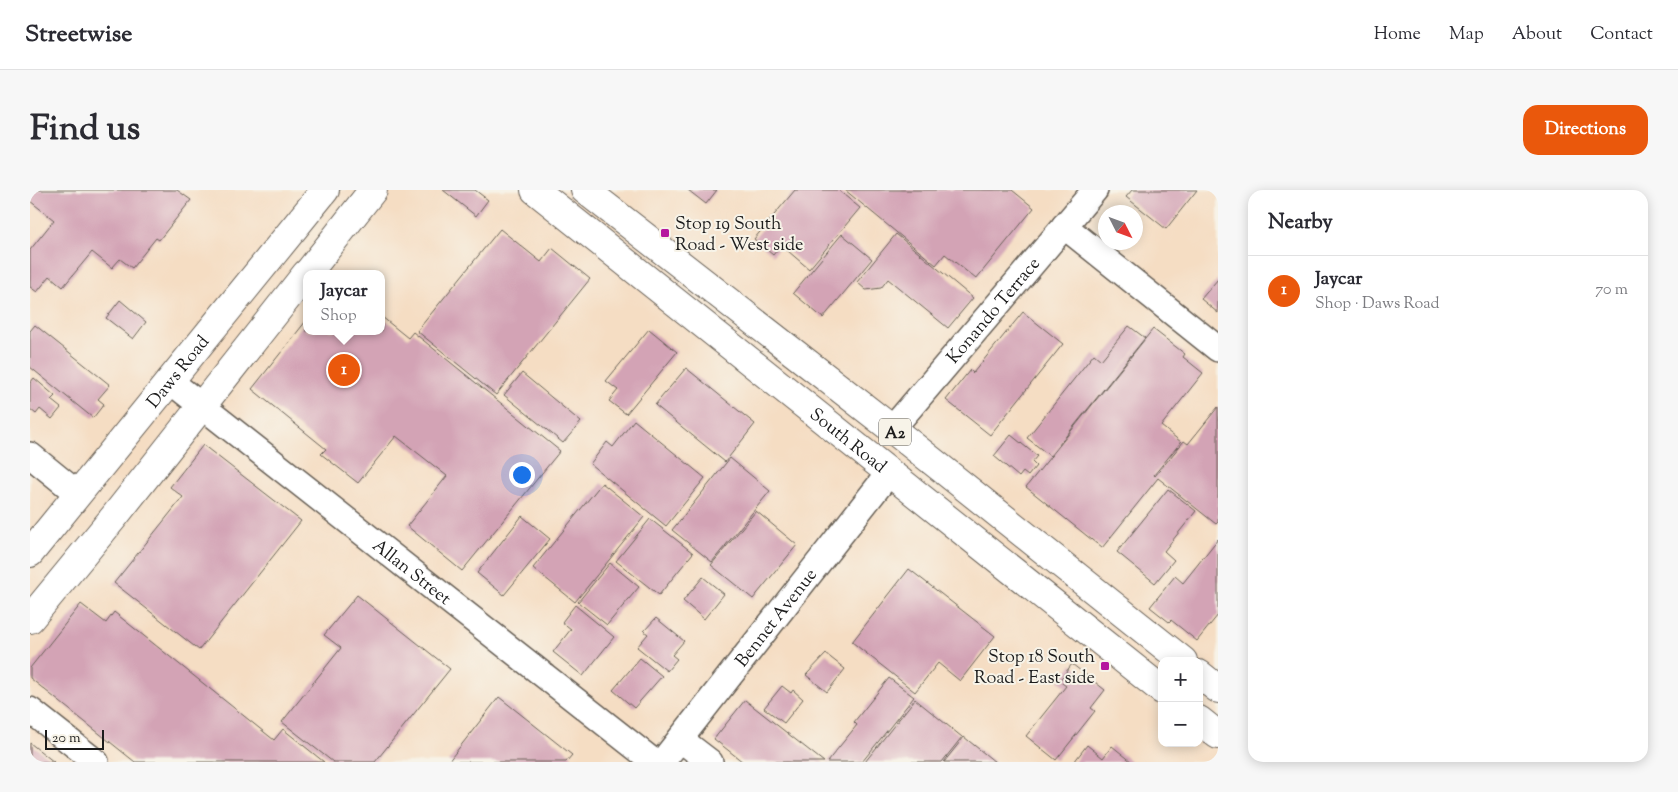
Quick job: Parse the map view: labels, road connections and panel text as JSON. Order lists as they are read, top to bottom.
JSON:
{
  "streets": {
    "main road": ["Daws Road", "A2", "South Road"],
    "street": ["Konando Terrace", "Allan Street", "Bennet Avenue"]
  },
  "crossings": [
    ["Konando Terrace", "South Road"],
    ["Daws Road", "Allan Street"],
    ["South Road", "Bennet Avenue"]
  ],
  "places": {
    "transit": ["Stop 19 South Road - West side", "Stop 18 South Road - East side"]
  },
  "scale_bar": "20 m",
  "north": "bottom right",
  "page": {
    "header": "Streetwise",
    "nav": [
      "Home",
      "Map",
      "About",
      "Contact"
    ],
    "title": "Find us",
    "buttons": "Directions",
    "heading": "Nearby",
    "list": [
      {
        "mark": "1",
        "name": "Jaycar",
        "note": "Shop · Daws Road",
        "value": "70 m"
      }
    ],
    "popup": ["Jaycar", "Shop"],
    "pins": "1",
    "map_buttons": ["+", "−"],
    "scale": "20 m"
  }
}
